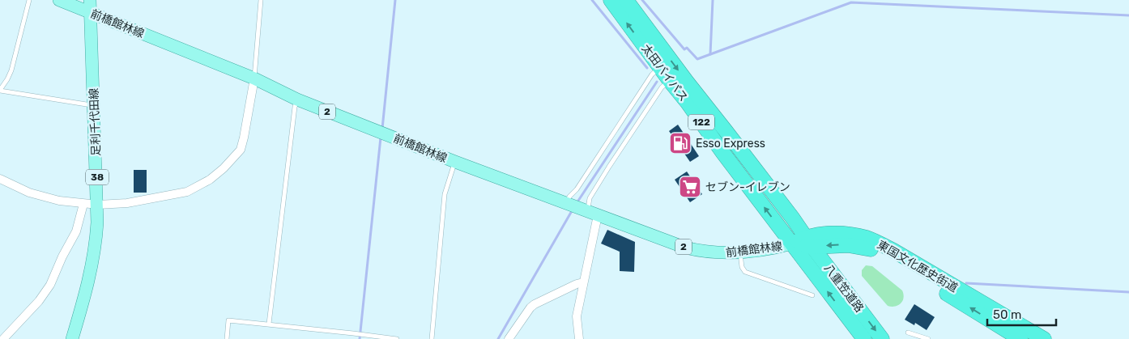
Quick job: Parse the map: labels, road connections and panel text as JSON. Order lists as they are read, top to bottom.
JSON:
{
  "streets": {
    "highway": [
      "太田バイパス",
      "122",
      "東国文化歴史街道",
      "八重笠道路"
    ],
    "main road": [
      "前橋館林線",
      "2",
      "足利千代田線",
      "38"
    ]
  },
  "crossings": [
    ["前橋館林線", "太田バイパス"],
    ["前橋館林線", "足利千代田線"],
    ["前橋館林線", "東国文化歴史街道"],
    ["前橋館林線", "八重笠道路"],
    ["太田バイパス", "東国文化歴史街道"],
    ["太田バイパス", "八重笠道路"],
    ["東国文化歴史街道", "八重笠道路"]
  ],
  "places": {
    "fuel station": ["Esso Express"],
    "supermarket": ["セブン-イレブン"]
  },
  "scale_bar": "50 m"
}
